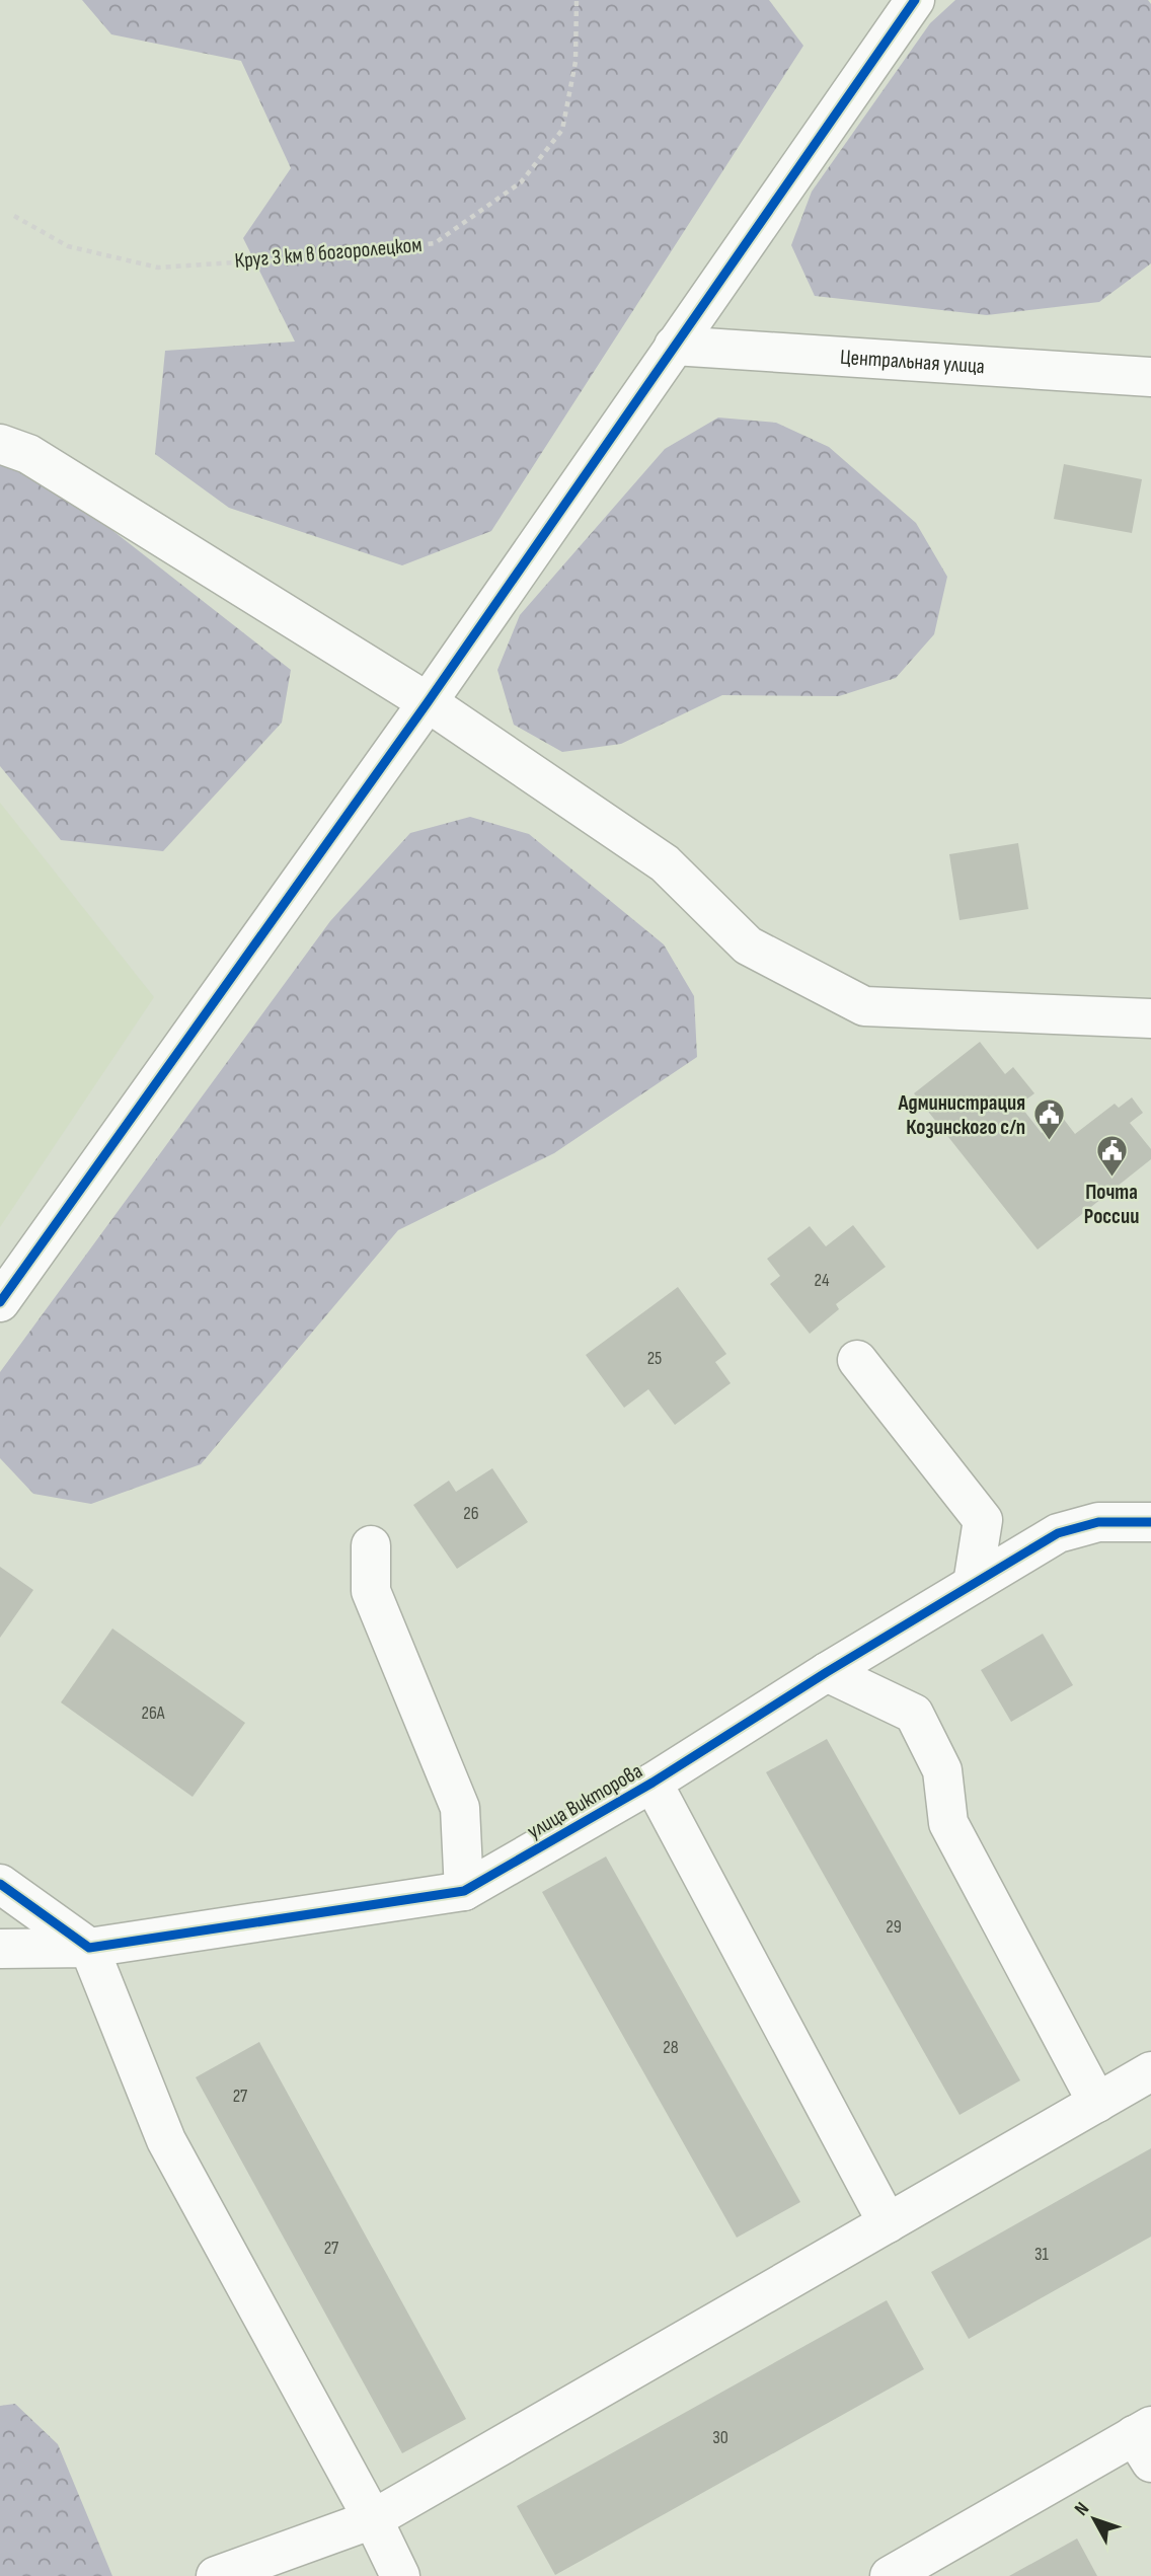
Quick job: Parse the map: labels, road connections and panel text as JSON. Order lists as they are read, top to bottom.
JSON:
{
  "streets": {
    "street": ["Центральная улица", "улица Викторова"],
    "path": ["Круг 3 км в богоролецком"]
  },
  "places": {
    "public building": ["Администрация Козинского с/п", "Почта России"]
  },
  "house_numbers": [
    "24",
    "25",
    "26",
    "26А",
    "29",
    "28",
    "27",
    "27",
    "31",
    "30"
  ],
  "north": "top left"
}
